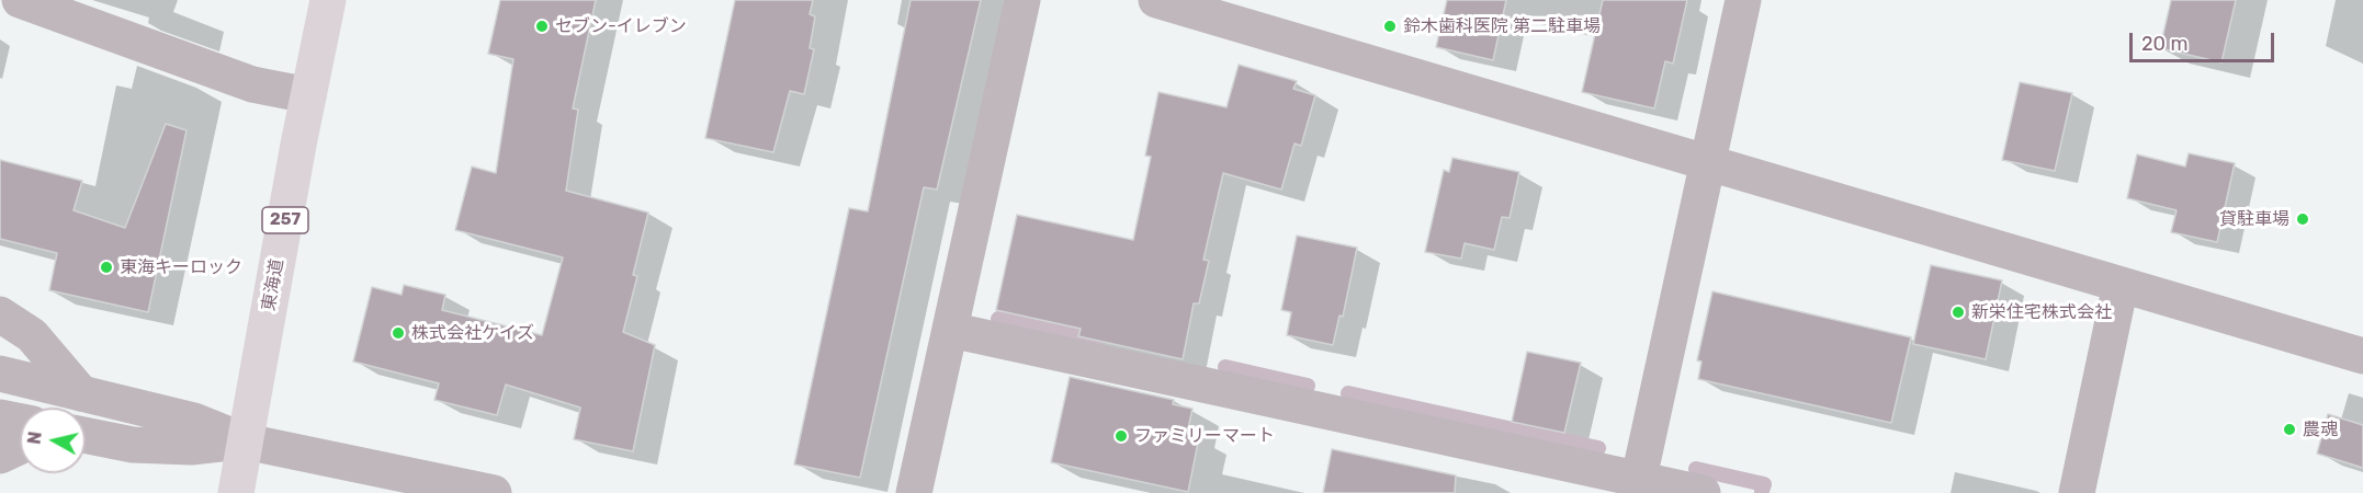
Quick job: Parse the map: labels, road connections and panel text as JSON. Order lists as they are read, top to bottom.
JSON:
{
  "streets": {
    "highway": ["257", "東海道"]
  },
  "places": [
    "セブン-イレブン",
    "鈴木歯科医院 第二駐車場",
    "貸駐車場",
    "東海キーロック",
    "新栄住宅株式会社",
    "株式会社ケイズ",
    "農魂",
    "ファミリーマート"
  ],
  "scale_bar": "20 m",
  "north": "left"
}
